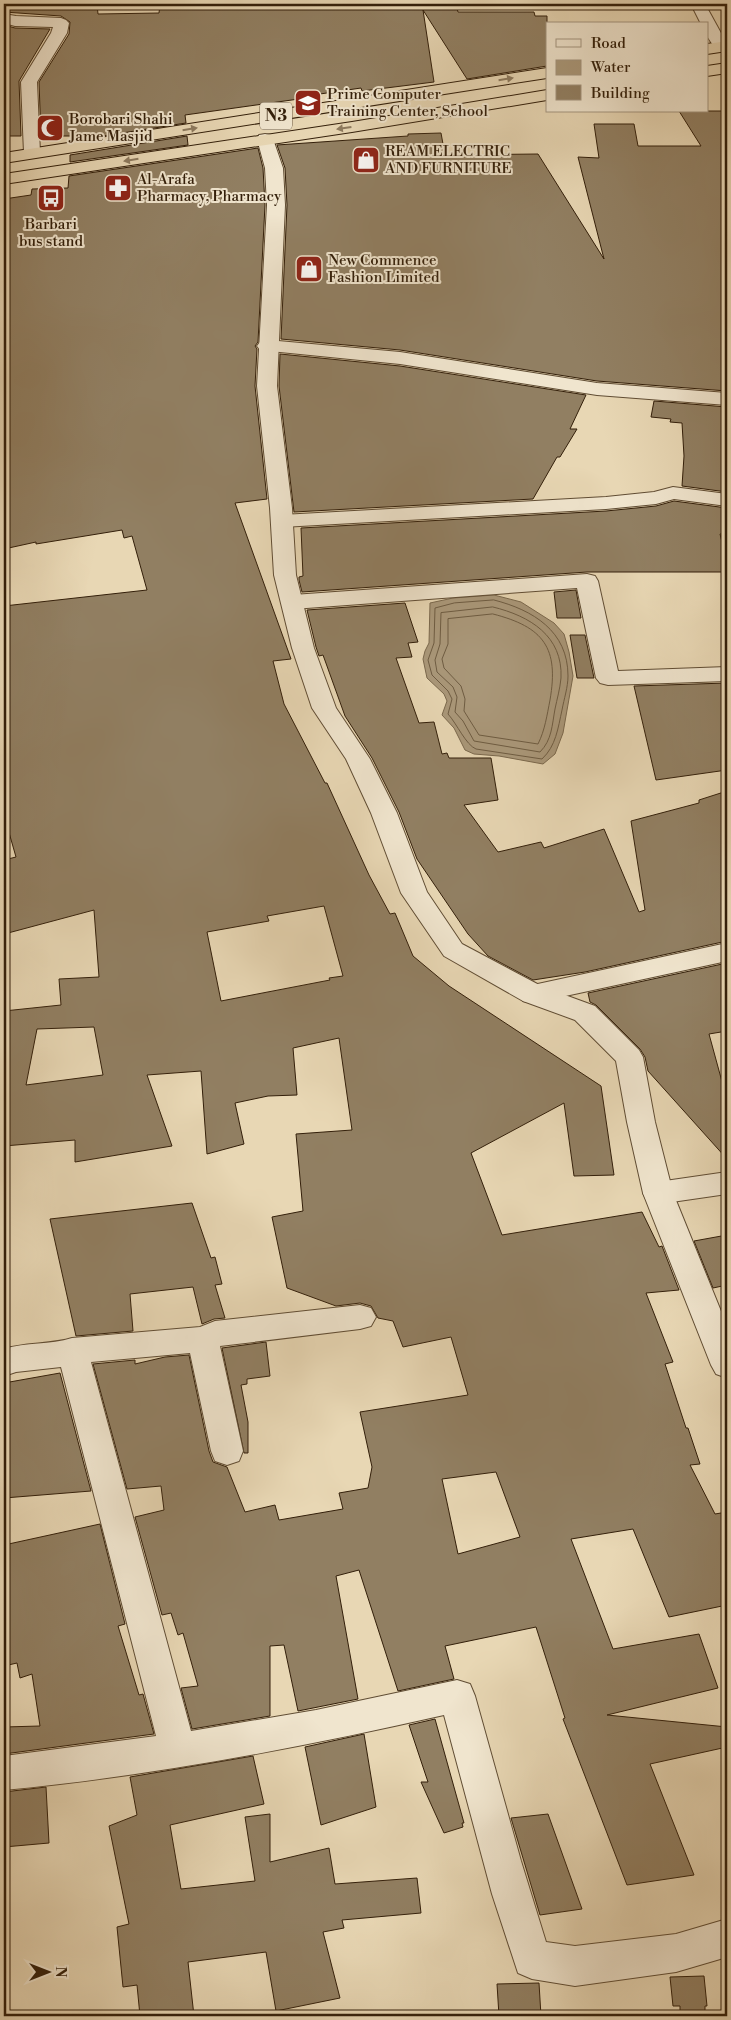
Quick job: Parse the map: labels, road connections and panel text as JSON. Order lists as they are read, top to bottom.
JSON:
{
  "streets": {
    "highway": ["N3"]
  },
  "places": {
    "school or university": ["Prime Computer Training Center, School"],
    "mosque": ["Borobari Shahi Jame Masjid"],
    "shop": ["REAM ELECTRIC AND FURNITURE", "New Commence Fashion Limited"],
    "pharmacy": ["Al-Arafa Pharmacy, Pharmacy"],
    "bus stop": ["Barbari bus stand"]
  },
  "legend": ["Road", "Water", "Building"],
  "north": "right"
}
